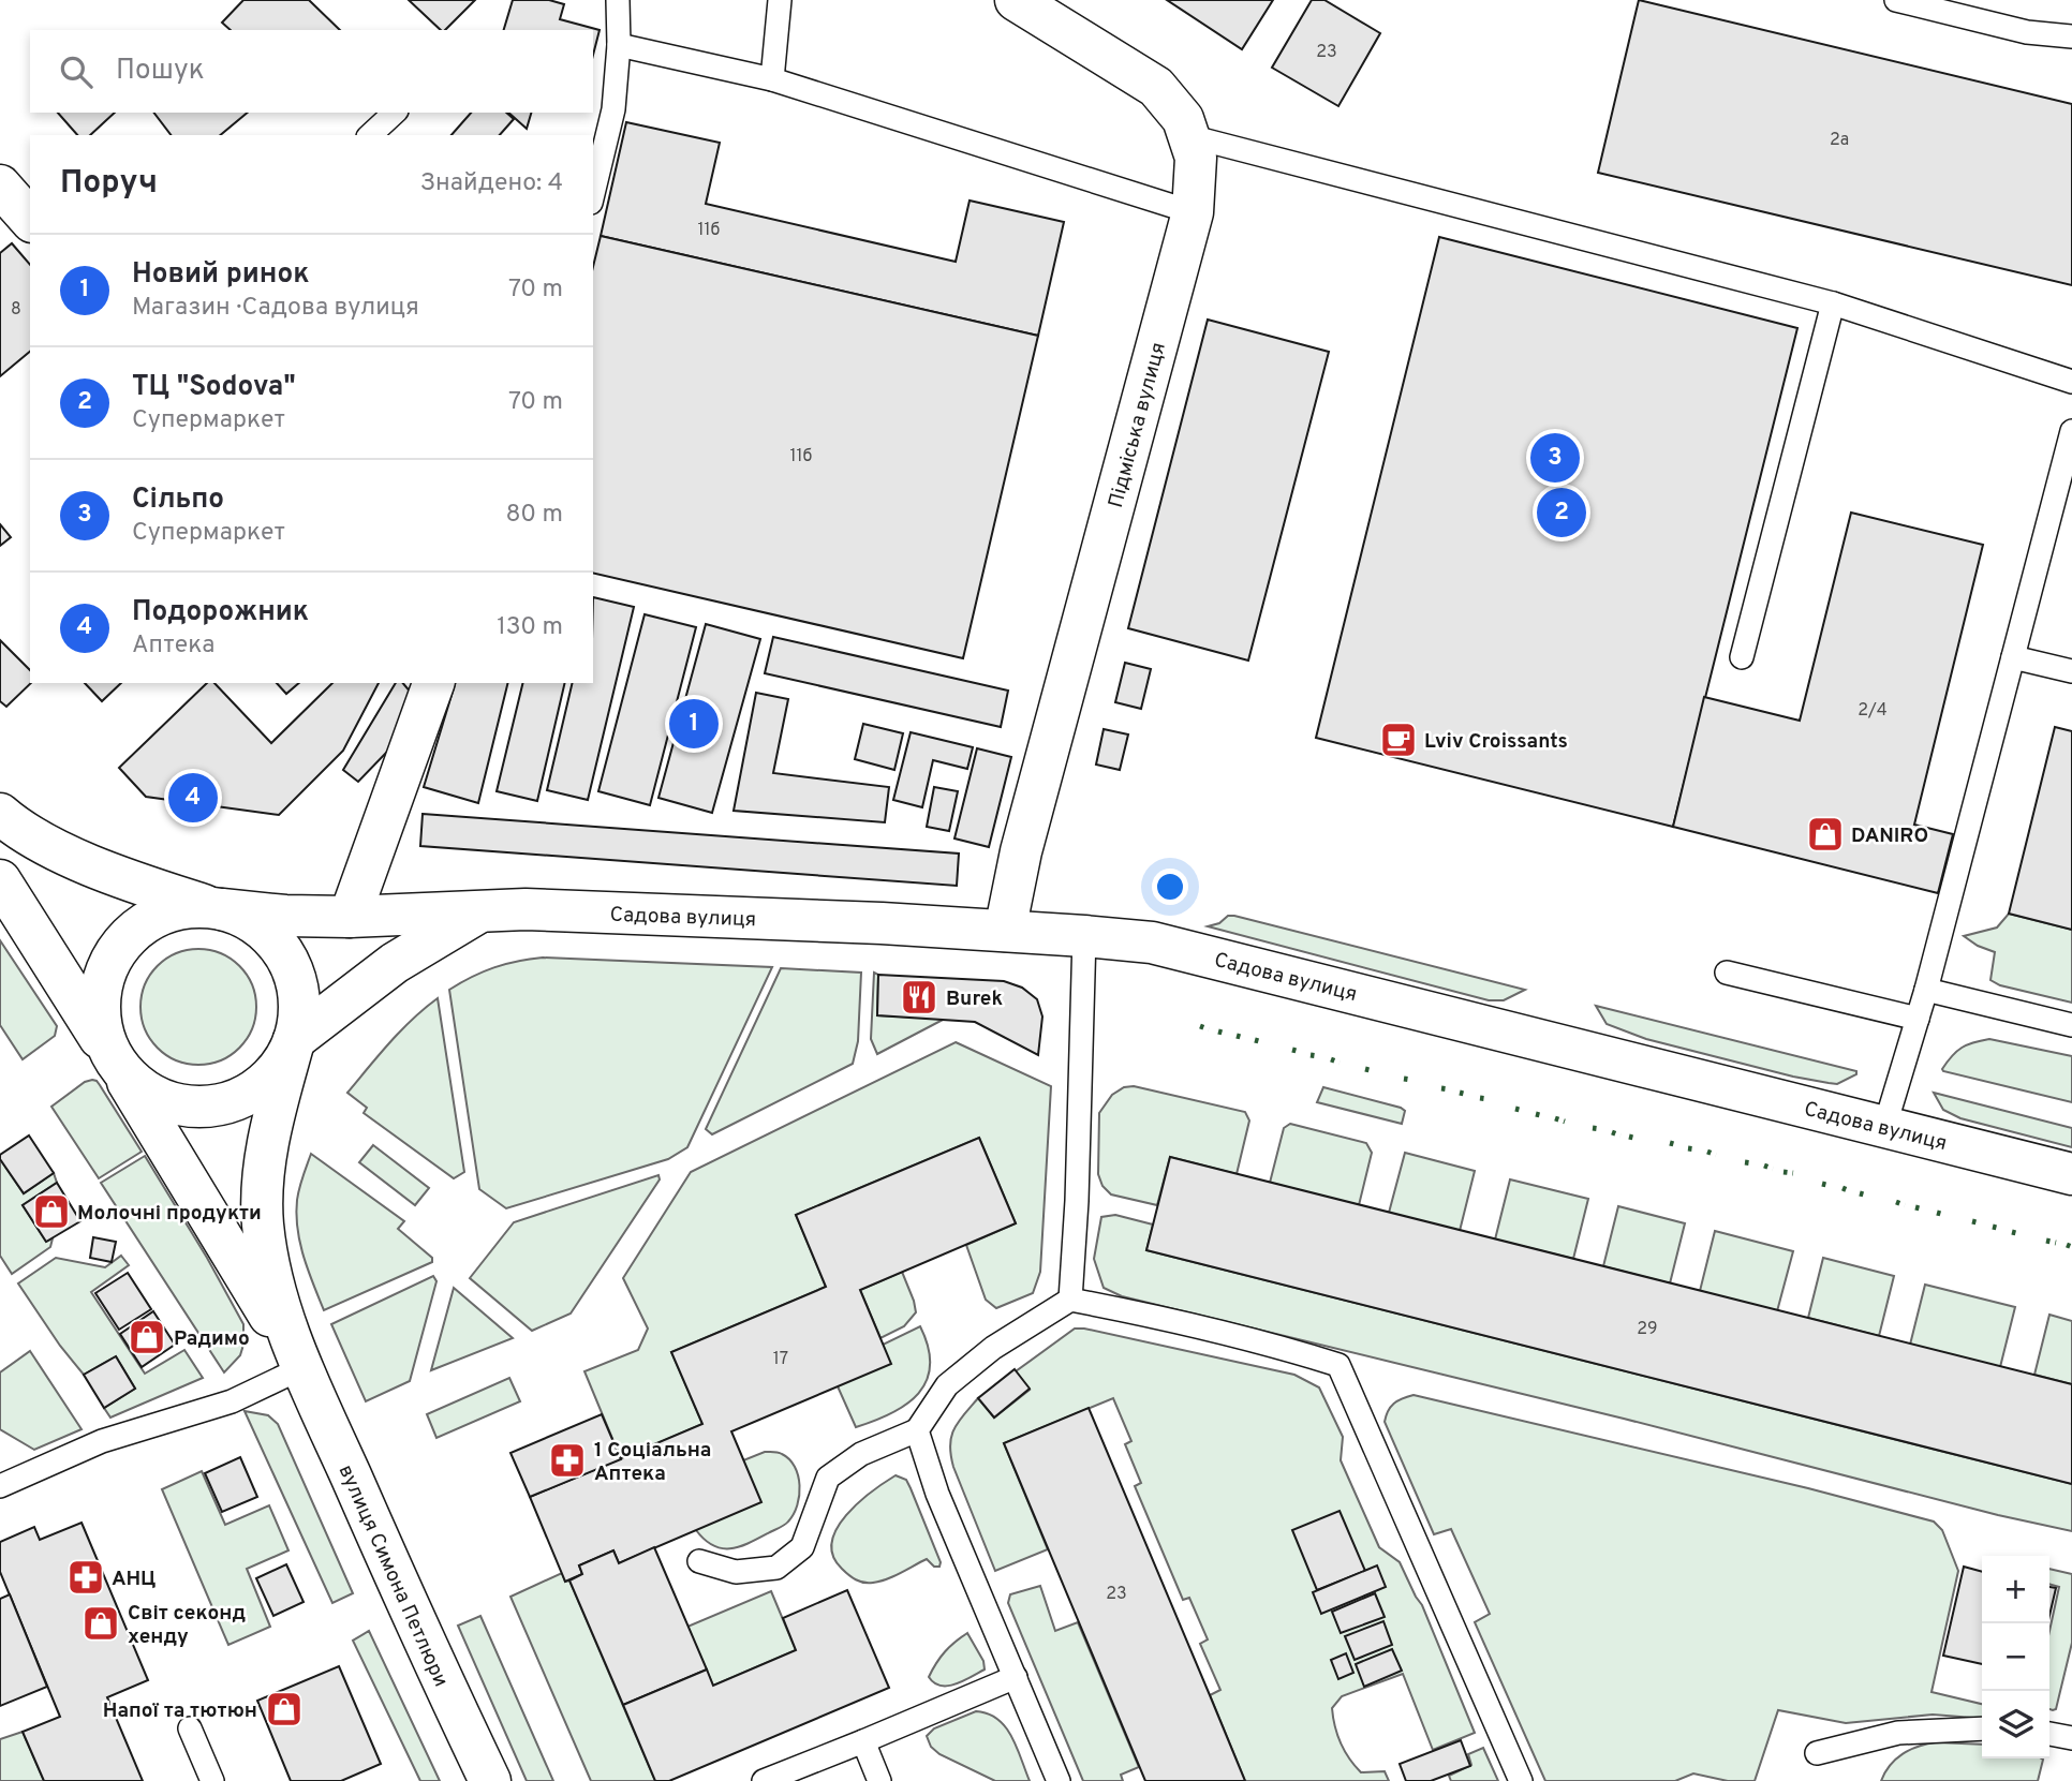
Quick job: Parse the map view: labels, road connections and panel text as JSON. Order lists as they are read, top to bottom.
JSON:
{
  "streets": {
    "street": ["Підміська вулиця", "Садова вулиця", "вулиця Симона Петлюри"]
  },
  "crossings": [
    ["Підміська вулиця", "Садова вулиця"],
    ["Садова вулиця", "вулиця Симона Петлюри"]
  ],
  "places": {
    "cafe": ["Lviv Croissants"],
    "shop": [
      "DANIRO",
      "Молочні продукти",
      "Радимо",
      "Світ секонд хенду",
      "Напої та тютюн"
    ],
    "restaurant": ["Burek"],
    "pharmacy": ["1 Соціальна Аптека", "АНЦ"]
  },
  "house_numbers": [
    "23",
    "2а",
    "11б",
    "8",
    "11б",
    "2/4",
    "29",
    "17",
    "23"
  ],
  "page": {
    "search": "Пошук",
    "heading": ["Поруч", "Знайдено: 4"],
    "list": [
      {
        "mark": "1",
        "name": "Новий ринок",
        "note": "Магазин · Садова вулиця",
        "value": "70 m"
      },
      {
        "mark": "2",
        "name": "ТЦ \"Sodova\"",
        "note": "Супермаркет",
        "value": "70 m"
      },
      {
        "mark": "3",
        "name": "Сільпо",
        "note": "Супермаркет",
        "value": "80 m"
      },
      {
        "mark": "4",
        "name": "Подорожник",
        "note": "Аптека",
        "value": "130 m"
      }
    ],
    "pins": [
      "3",
      "2",
      "1",
      "4"
    ],
    "map_buttons": ["+", "−"]
  }
}
